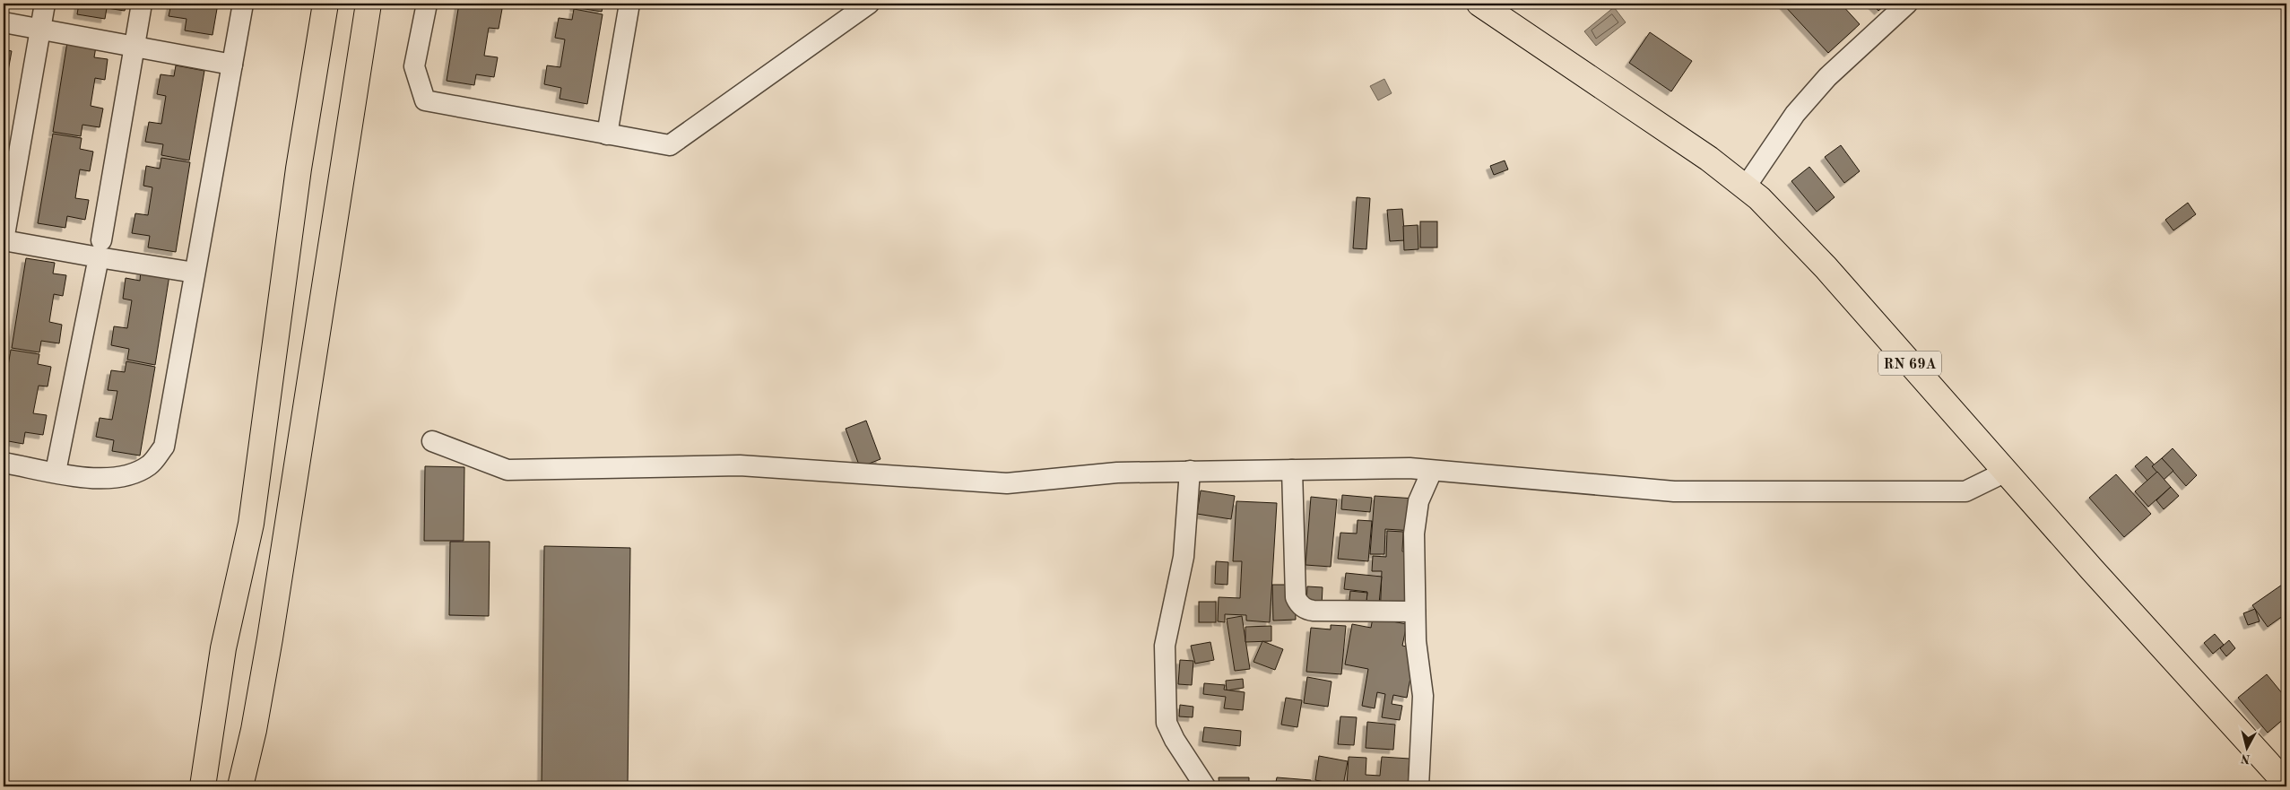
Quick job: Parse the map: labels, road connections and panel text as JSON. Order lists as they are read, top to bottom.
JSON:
{
  "streets": {
    "main road": ["RN 69A"]
  },
  "north": "bottom"
}
